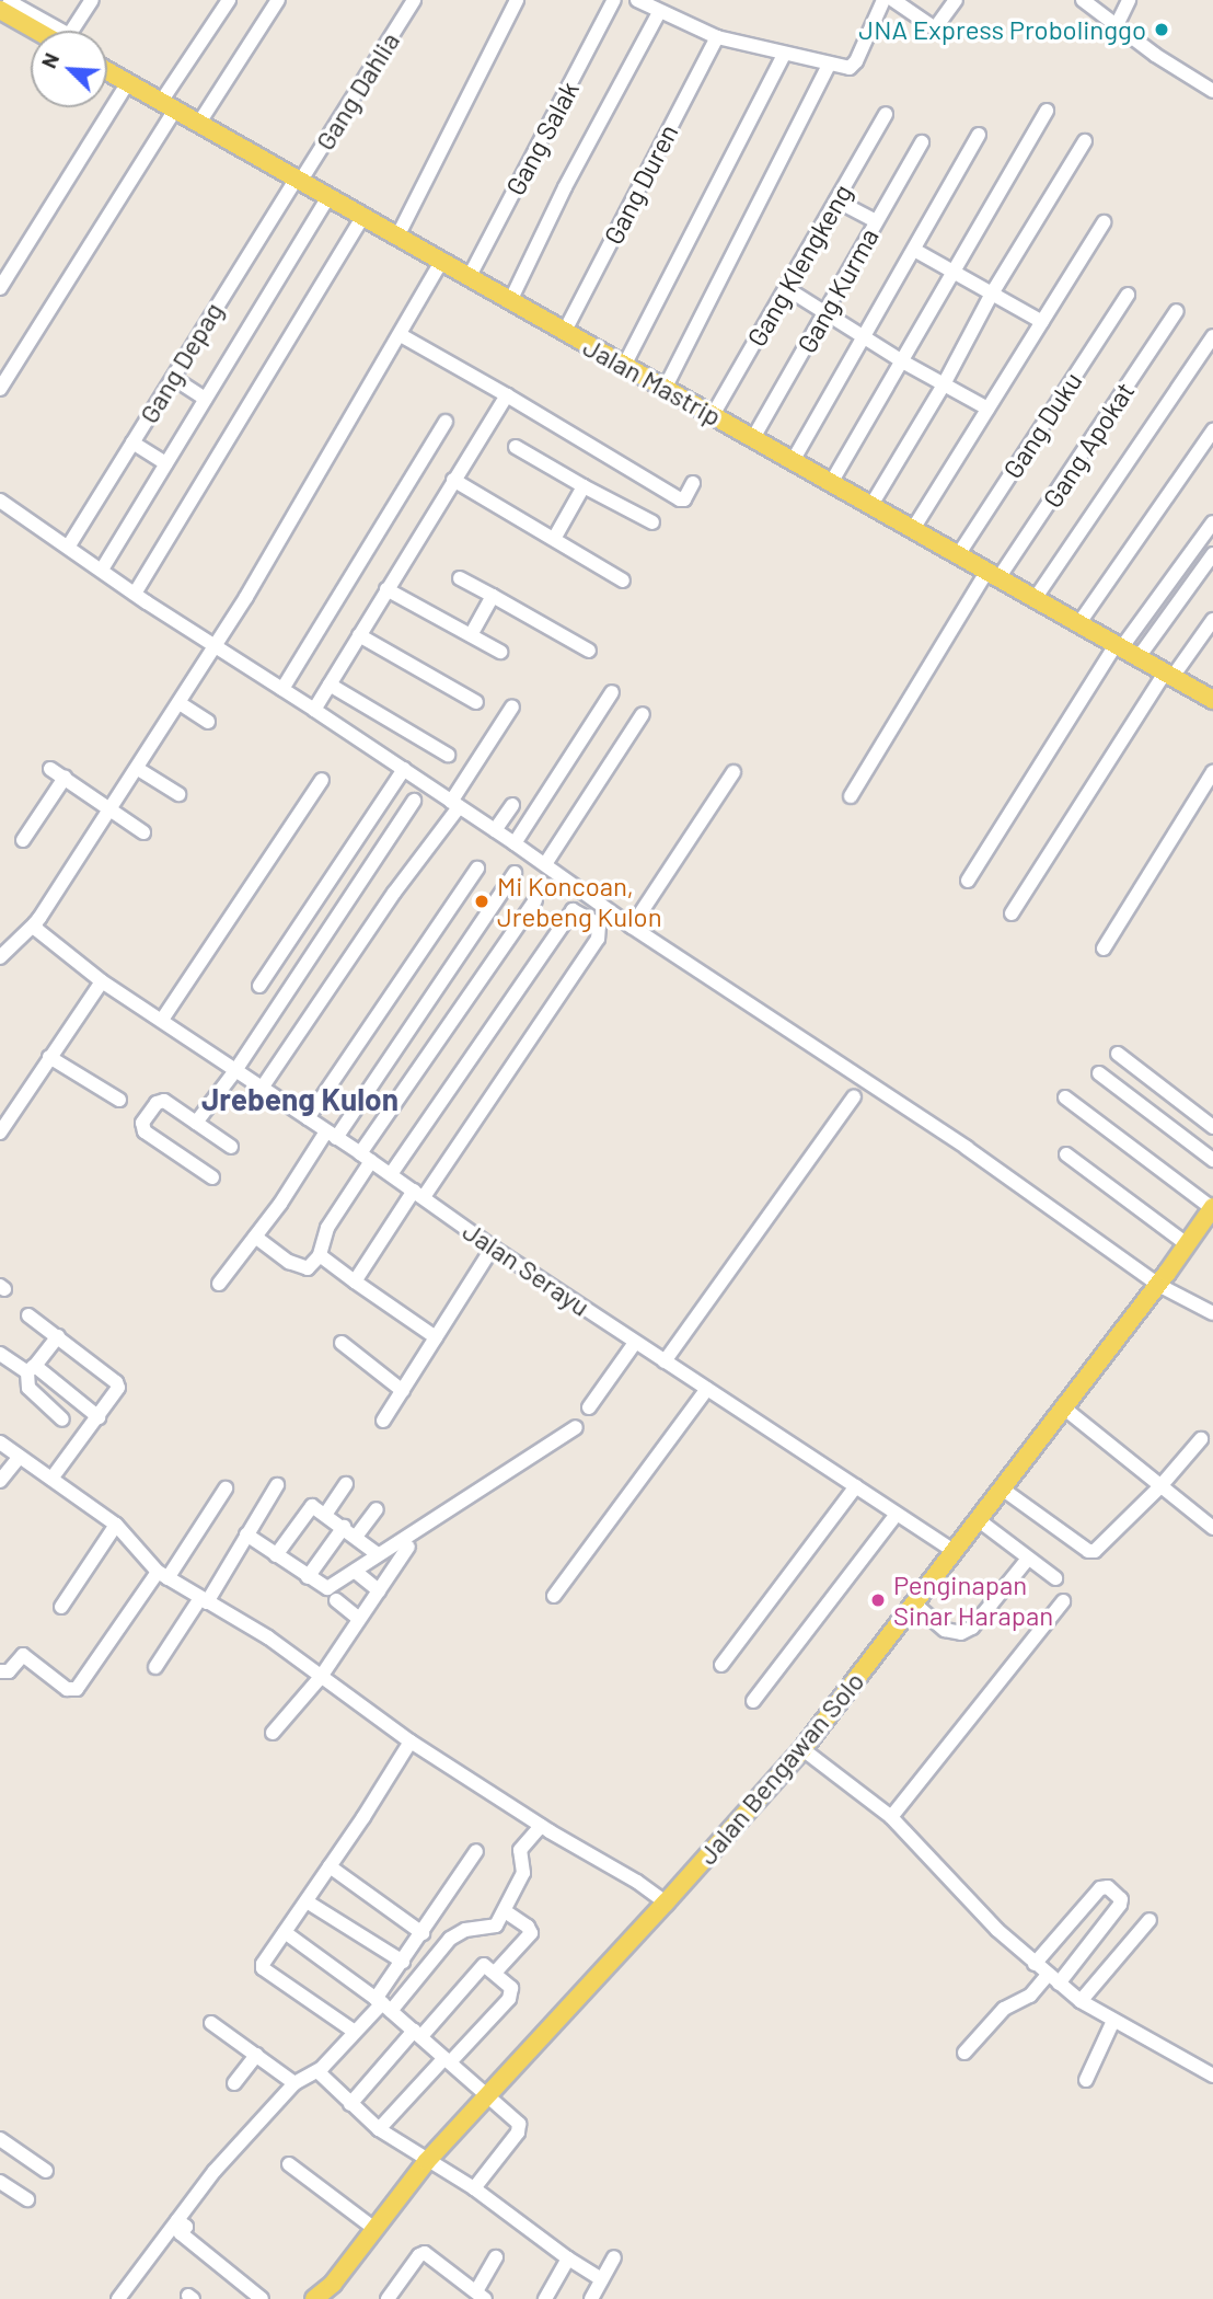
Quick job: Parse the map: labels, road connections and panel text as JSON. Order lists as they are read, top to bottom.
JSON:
{
  "streets": {
    "main road": ["Jalan Mastrip", "Jalan Bengawan Solo"],
    "street": [
      "Gang Dahlia",
      "Gang Salak",
      "Gang Duren",
      "Gang Klengkeng",
      "Gang Kurma",
      "Gang Depag",
      "Gang Duku",
      "Gang Apokat",
      "Jalan Serayu"
    ]
  },
  "crossings": [
    ["Gang Dahlia", "Gang Depag"],
    ["Gang Dahlia", "Jalan Mastrip"],
    ["Gang Salak", "Jalan Mastrip"],
    ["Gang Duren", "Jalan Mastrip"],
    ["Gang Klengkeng", "Jalan Mastrip"],
    ["Gang Kurma", "Jalan Mastrip"],
    ["Gang Depag", "Jalan Mastrip"],
    ["Jalan Mastrip", "Gang Duku"],
    ["Jalan Mastrip", "Gang Apokat"],
    ["Jalan Serayu", "Jalan Bengawan Solo"]
  ],
  "districts": ["Jrebeng Kulon"],
  "places": ["JNA Express Probolinggo", "Mi Koncoan, Jrebeng Kulon", "Penginapan Sinar Harapan"],
  "north": "top left"
}
